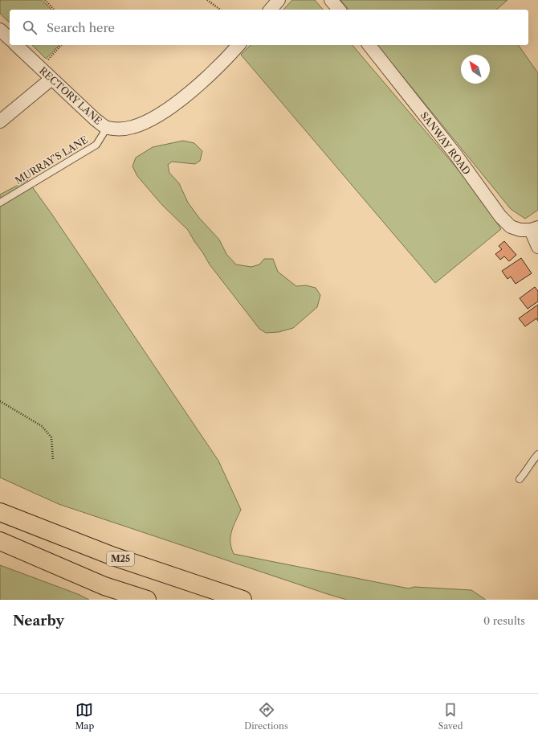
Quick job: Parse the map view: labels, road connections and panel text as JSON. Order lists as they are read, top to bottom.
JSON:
{
  "streets": {
    "highway": ["M25"],
    "street": ["RECTORY LANE", "SANWAY ROAD"],
    "lane": ["MURRAY'S LANE"]
  },
  "crossings": [
    ["RECTORY LANE", "MURRAY'S LANE"]
  ],
  "north": "top left",
  "page": {
    "search": "Search here",
    "heading": ["Nearby", "0 results"],
    "nav": ["Map", "Directions", "Saved"]
  }
}
